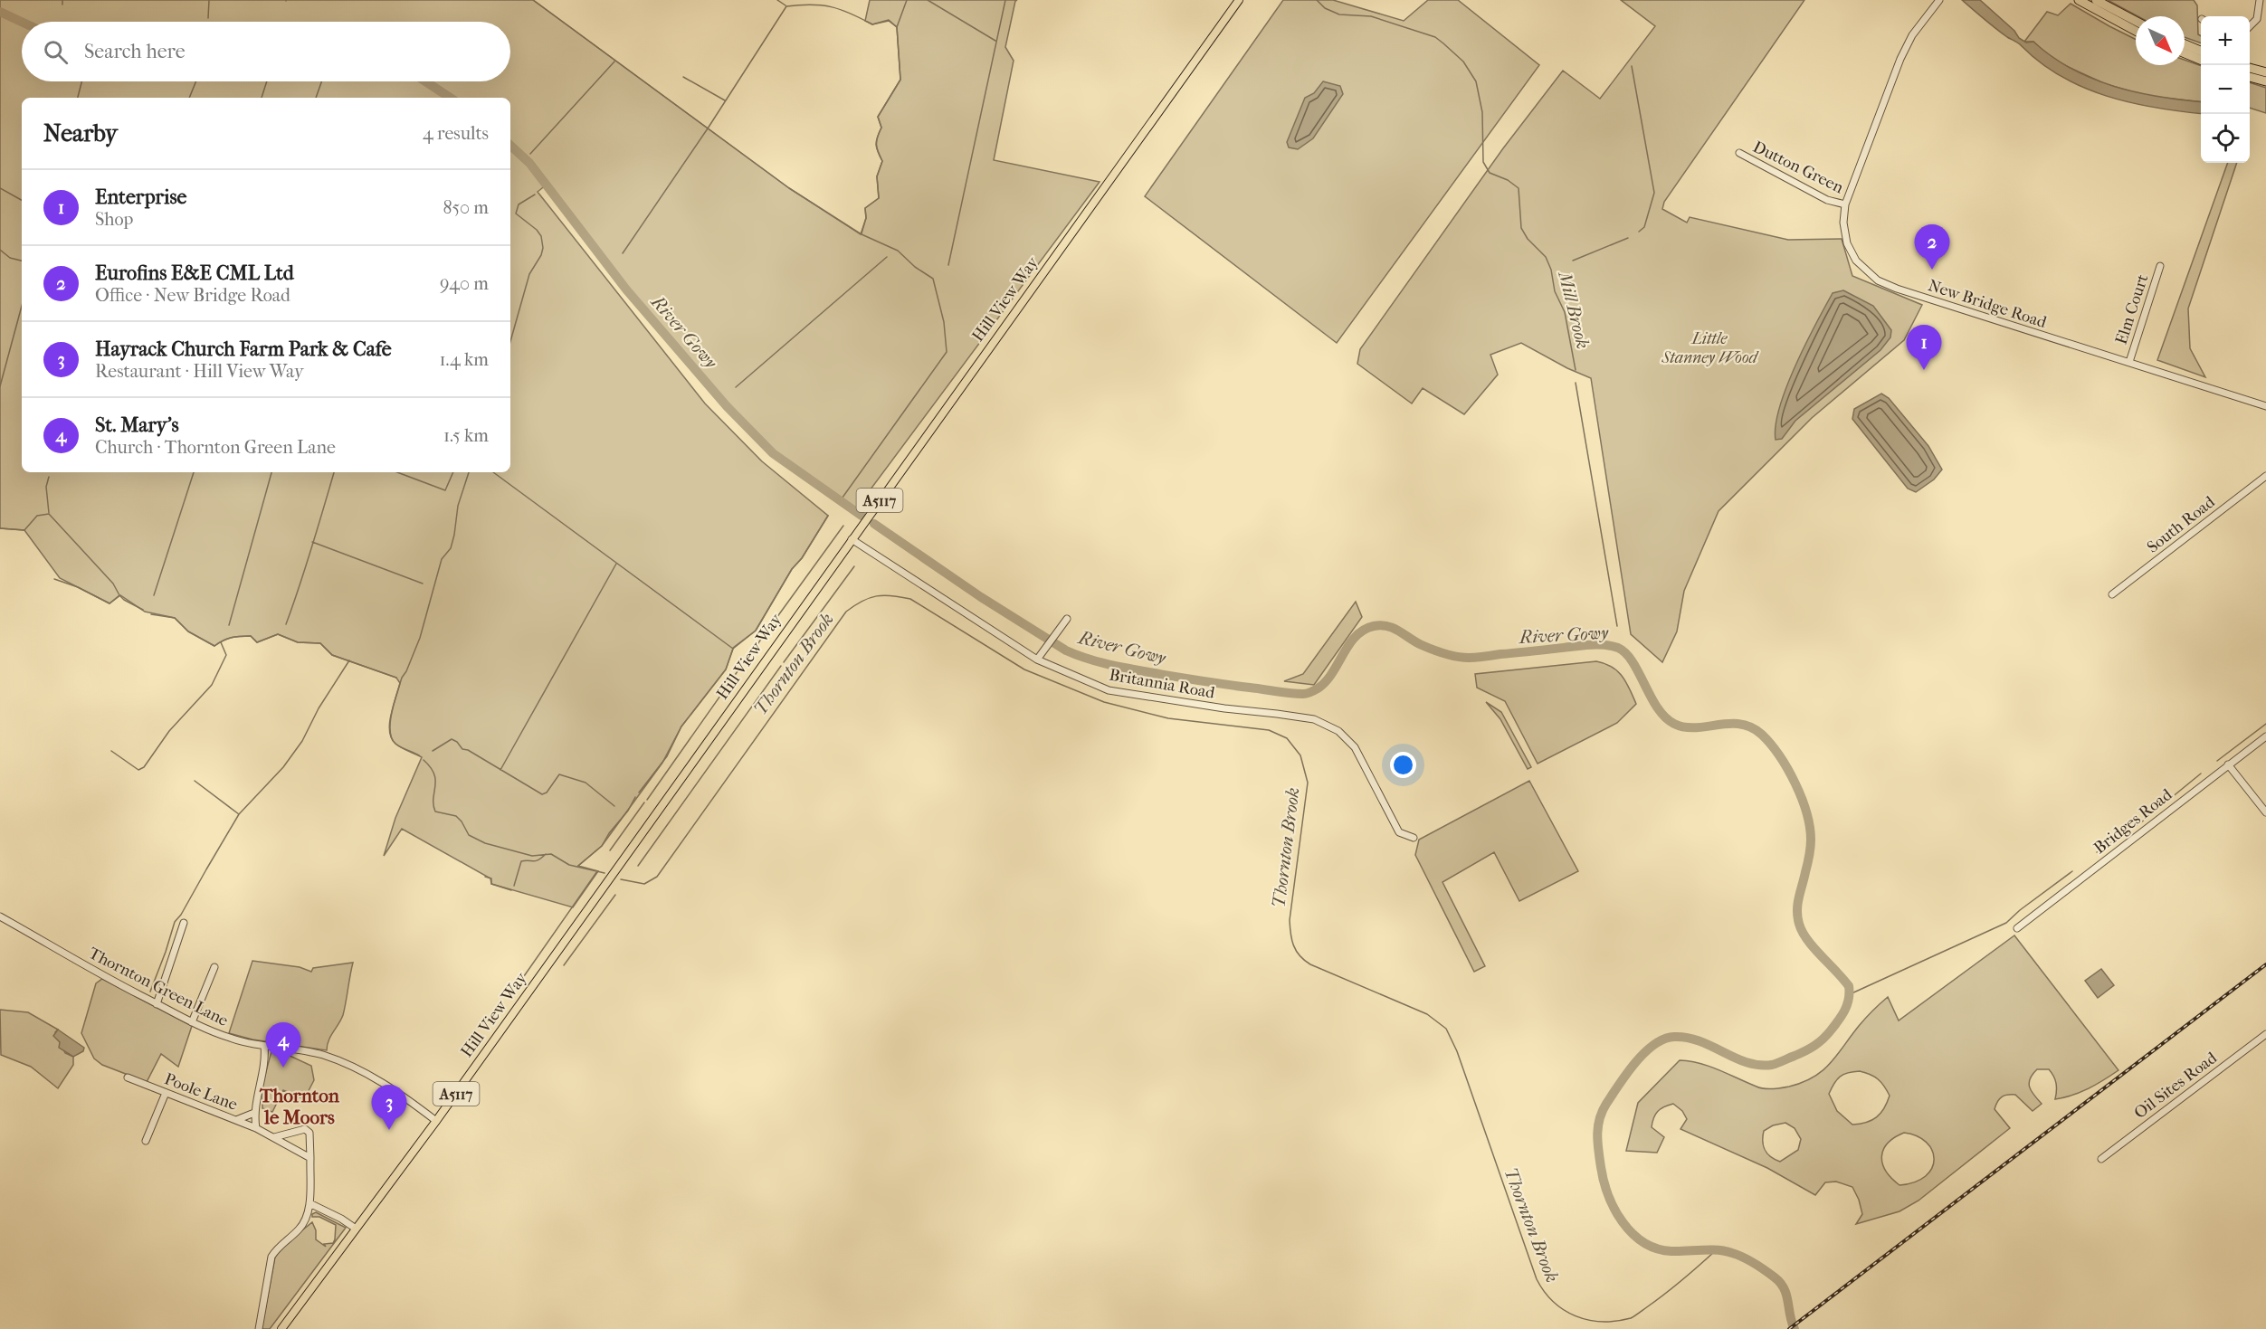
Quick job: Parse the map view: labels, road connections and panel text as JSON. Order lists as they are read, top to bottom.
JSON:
{
  "streets": {
    "main road": ["Hill View Way", "A5117"],
    "street": [
      "Dutton Green",
      "New Bridge Road",
      "Elm Court",
      "South Road",
      "Britannia Road",
      "Bridges Road",
      "Thornton Green Lane",
      "Oil Sites Road",
      "Poole Lane"
    ]
  },
  "crossings": [
    ["Dutton Green", "New Bridge Road"],
    ["Hill View Way", "Britannia Road"],
    ["Hill View Way", "Thornton Green Lane"],
    ["New Bridge Road", "Elm Court"]
  ],
  "districts": ["Thornton le Moors"],
  "water": ["Mill Brook", "River Gowy", "Thornton Brook"],
  "parks": ["Little Stanney Wood"],
  "north": "bottom right",
  "page": {
    "map_buttons": ["+", "−"],
    "search": "Search here",
    "heading": ["Nearby", "4 results"],
    "list": [
      {
        "mark": "1",
        "name": "Enterprise",
        "note": "Shop",
        "value": "850 m"
      },
      {
        "mark": "2",
        "name": "Eurofins E&E CML Ltd",
        "note": "Office · New Bridge Road",
        "value": "940 m"
      },
      {
        "mark": "3",
        "name": "Hayrack Church Farm Park & Cafe",
        "note": "Restaurant · Hill View Way",
        "value": "1.4 km"
      },
      {
        "mark": "4",
        "name": "St. Mary's",
        "note": "Church · Thornton Green Lane",
        "value": "1.5 km"
      }
    ],
    "pins": [
      "2",
      "1",
      "4",
      "3"
    ]
  }
}
